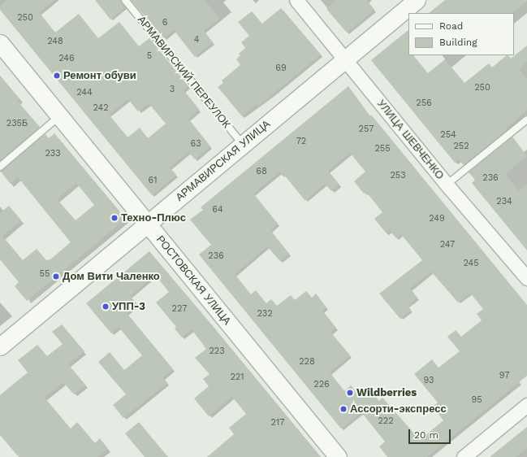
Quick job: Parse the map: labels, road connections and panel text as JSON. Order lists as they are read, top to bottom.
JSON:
{
  "streets": {
    "street": ["УЛИЦА ШЕВЧЕНКО", "АРМАВИРСКАЯ УЛИЦА", "РОСТОВСКАЯ УЛИЦА"],
    "lane": ["АРМАВИРСКИЙ ПЕРЕУЛОК"]
  },
  "crossings": [
    ["АРМАВИРСКИЙ ПЕРЕУЛОК", "АРМАВИРСКАЯ УЛИЦА"],
    ["УЛИЦА ШЕВЧЕНКО", "АРМАВИРСКАЯ УЛИЦА"],
    ["АРМАВИРСКАЯ УЛИЦА", "РОСТОВСКАЯ УЛИЦА"]
  ],
  "places": [
    "Ремонт обуви",
    "Техно-Плюс",
    "Дом Вити Чаленко",
    "УПП-3",
    "Wildberries",
    "Ассорти-экспресс"
  ],
  "house_numbers": [
    "250",
    "6",
    "4",
    "248",
    "5",
    "246",
    "69",
    "250",
    "3",
    "244",
    "256",
    "242",
    "235Б",
    "257",
    "254",
    "72",
    "63",
    "252",
    "255",
    "233",
    "68",
    "253",
    "236",
    "61",
    "234",
    "64",
    "249",
    "247",
    "236",
    "245",
    "55",
    "227",
    "232",
    "223",
    "228",
    "97",
    "221",
    "93",
    "226",
    "95",
    "222",
    "217"
  ],
  "legend": ["Road", "Building"],
  "scale_bar": "20 m"
}
